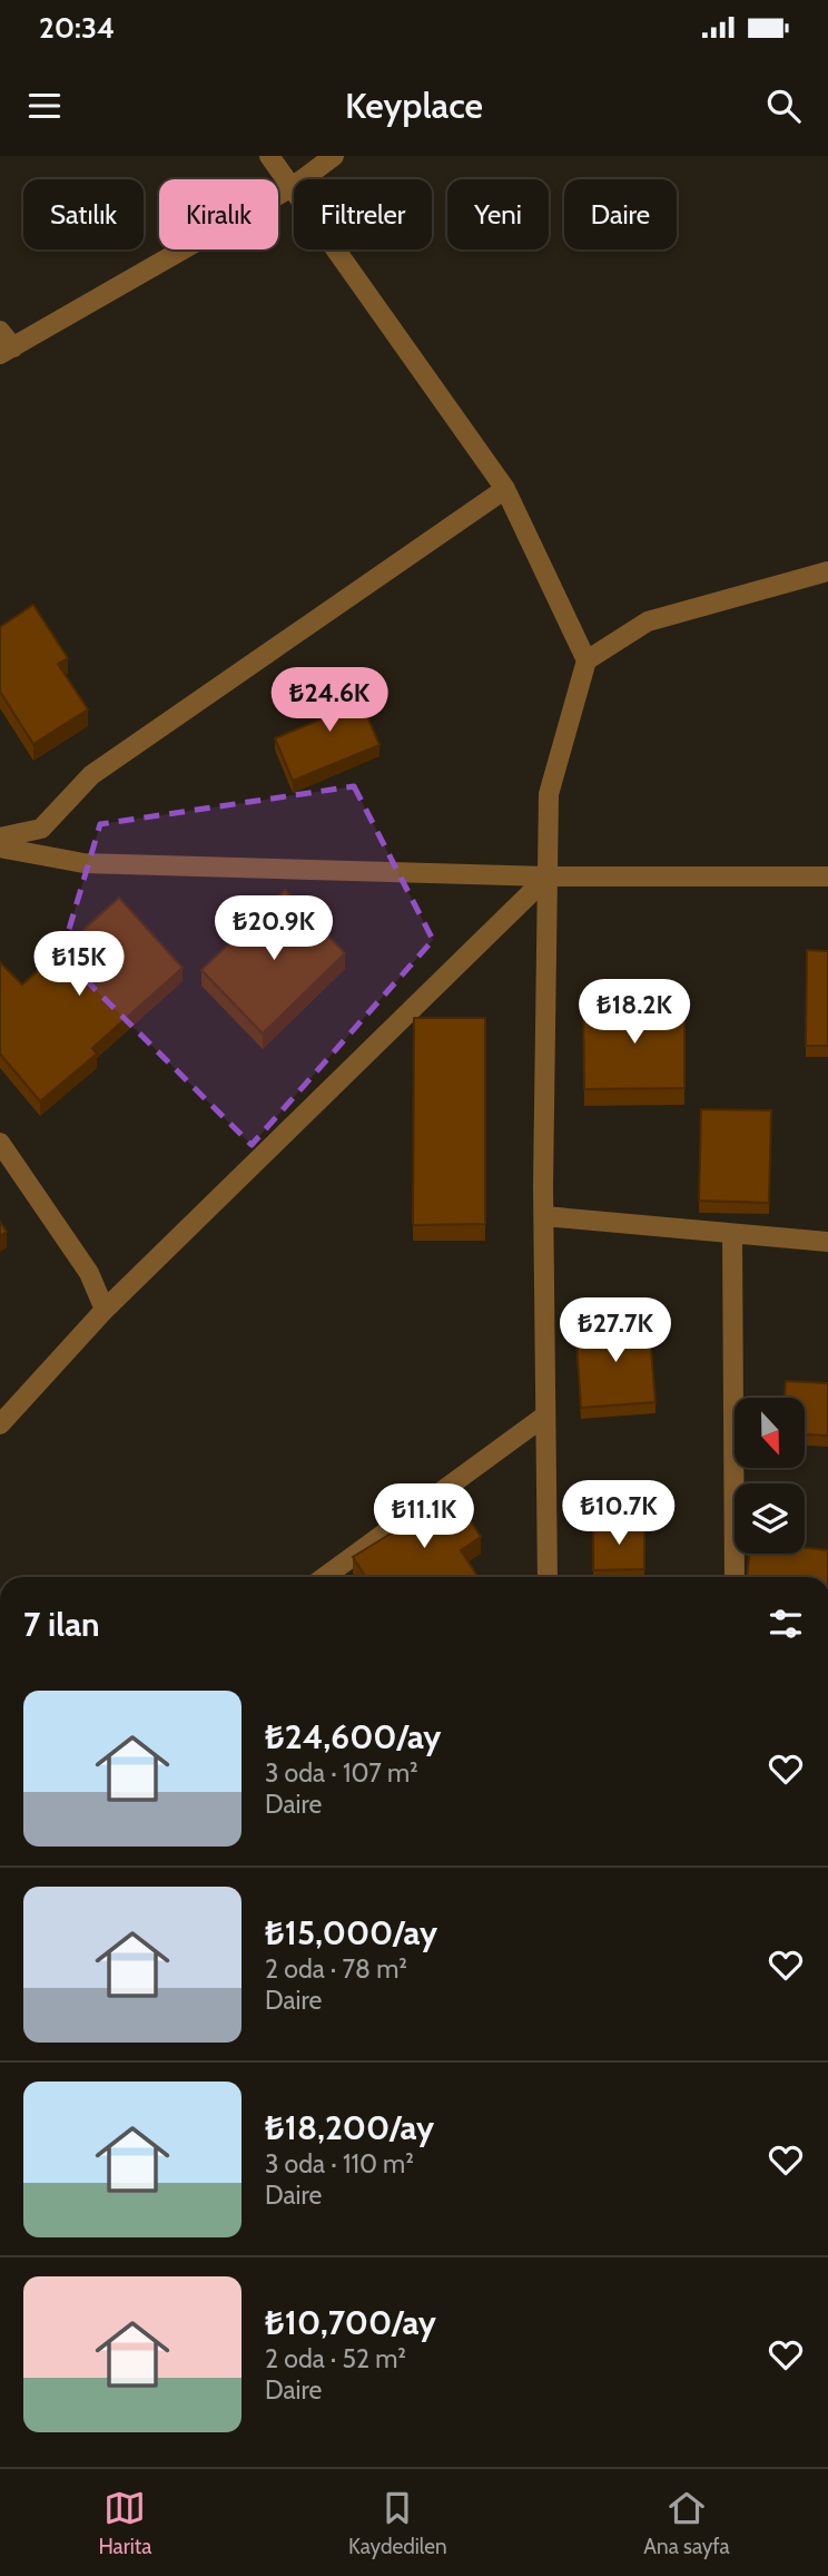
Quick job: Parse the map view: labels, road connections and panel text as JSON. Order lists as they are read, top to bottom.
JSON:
{
  "north": "bottom",
  "page": {
    "status": "20:34",
    "header": "Keyplace",
    "chip": [
      "Satılık",
      "Kiralık",
      "Filtreler",
      "Yeni",
      "Daire"
    ],
    "price": [
      "₺24.6K",
      "₺20.9K",
      "₺15K",
      "₺18.2K",
      "₺27.7K",
      "₺10.7K",
      "₺11.1K"
    ],
    "heading": "7 ilan",
    "list": [
      {
        "name": "₺24,600/ay",
        "note": "3 oda · 107 m² · Daire"
      },
      {
        "name": "₺15,000/ay",
        "note": "2 oda · 78 m² · Daire"
      },
      {
        "name": "₺18,200/ay",
        "note": "3 oda · 110 m² · Daire"
      },
      {
        "name": "₺10,700/ay",
        "note": "2 oda · 52 m² · Daire"
      }
    ],
    "tabs": ["Harita", "Kaydedilen", "Ana sayfa"]
  }
}
